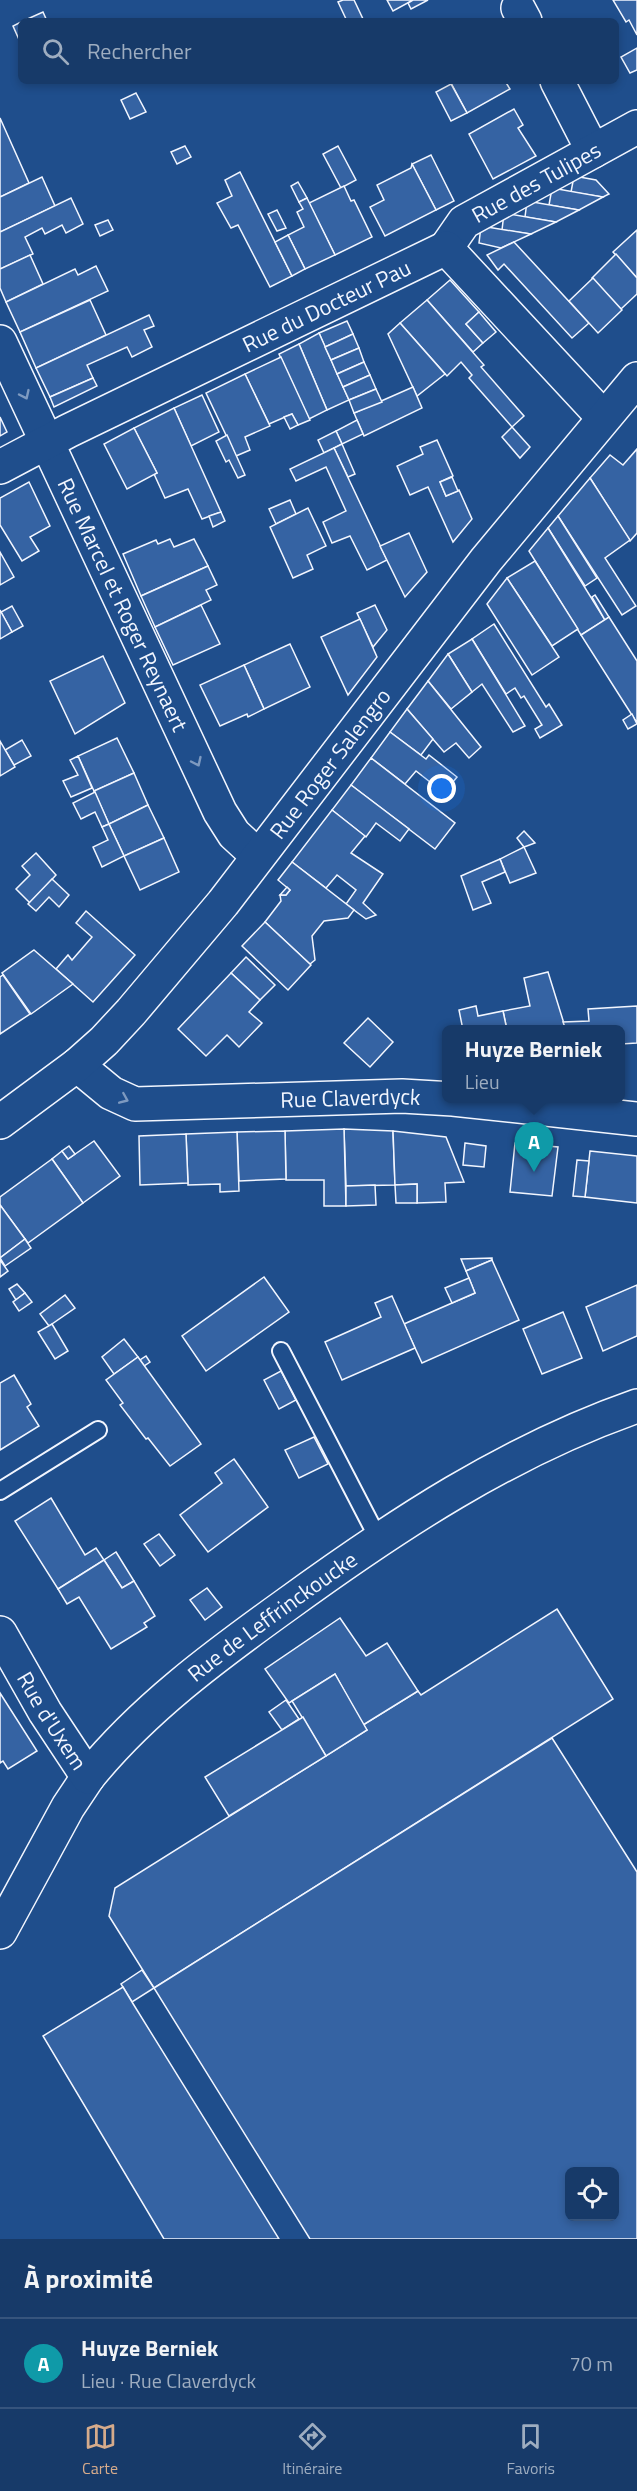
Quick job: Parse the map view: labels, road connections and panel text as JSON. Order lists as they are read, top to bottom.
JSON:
{
  "streets": {
    "street": [
      "Rue des Tulipes",
      "Rue du Docteur Pau",
      "Rue Marcel et Roger Reynaert",
      "Rue Roger Salengro",
      "Rue Claverdyck",
      "Rue de Leffrinckoucke",
      "Rue d'Uxem"
    ]
  },
  "crossings": [
    ["Rue des Tulipes", "Rue du Docteur Pau"],
    ["Rue du Docteur Pau", "Rue Marcel et Roger Reynaert"],
    ["Rue Marcel et Roger Reynaert", "Rue Roger Salengro"],
    ["Rue Roger Salengro", "Rue Claverdyck"],
    ["Rue de Leffrinckoucke", "Rue d'Uxem"]
  ],
  "one_way": ["Rue Marcel et Roger Reynaert", "Rue Claverdyck"],
  "page": {
    "search": "Rechercher",
    "popup": ["Huyze Berniek", "Lieu"],
    "pins": "A",
    "heading": "À proximité",
    "list": [
      {
        "mark": "A",
        "name": "Huyze Berniek",
        "note": "Lieu · Rue Claverdyck",
        "value": "70 m"
      }
    ],
    "nav": ["Carte", "Itinéraire", "Favoris"]
  }
}
